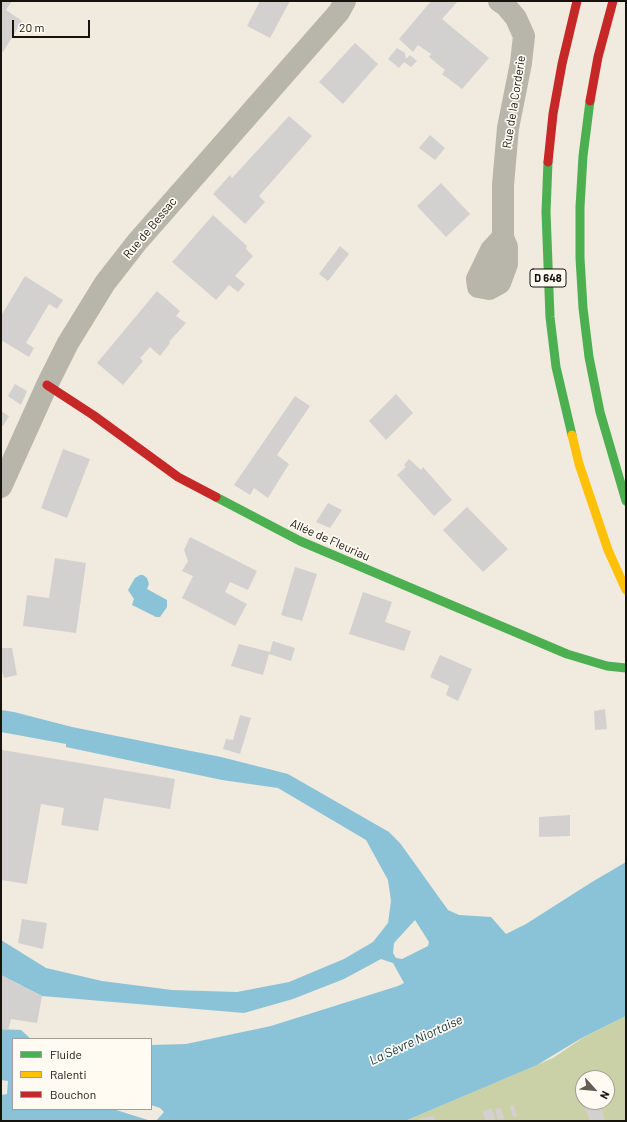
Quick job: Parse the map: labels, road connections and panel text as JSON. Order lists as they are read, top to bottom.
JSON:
{
  "streets": {
    "main road": ["D 648", "Allée de Fleuriau"],
    "street": ["Rue de la Corderie", "Rue de Bessac"]
  },
  "crossings": [
    ["Rue de Bessac", "Allée de Fleuriau"]
  ],
  "water": ["La Sèvre Niortaise"],
  "legend": ["Fluide", "Ralenti", "Bouchon"],
  "scale_bar": "20 m",
  "north": "bottom right"
}
